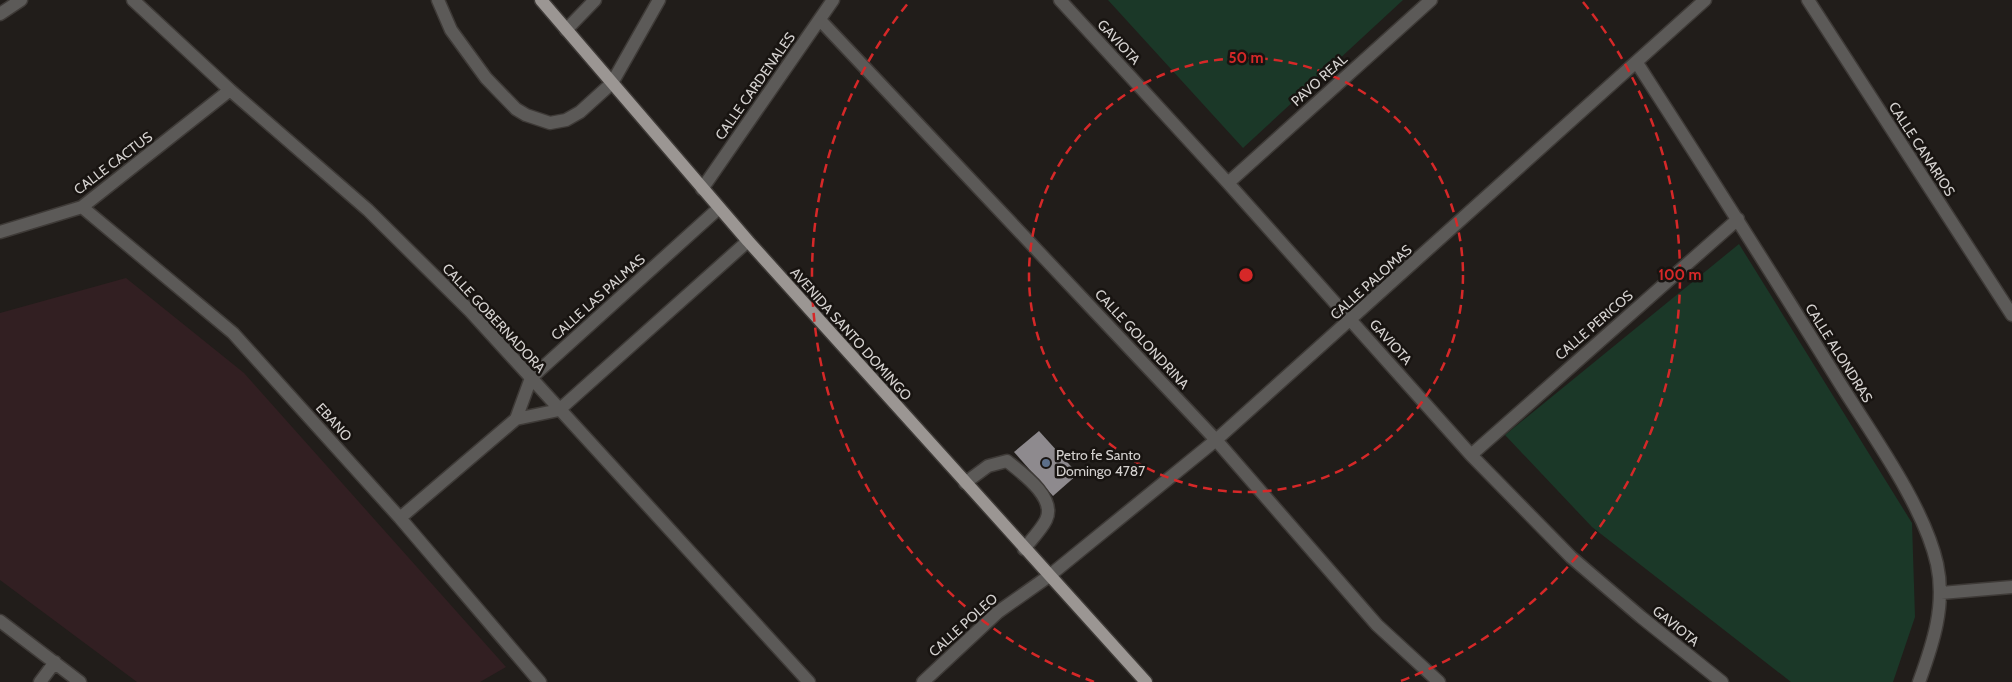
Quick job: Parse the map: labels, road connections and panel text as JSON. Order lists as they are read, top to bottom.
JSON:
{
  "streets": {
    "main road": ["AVENIDA SANTO DOMINGO"],
    "street": [
      "GAVIOTA",
      "PAVO REAL",
      "CALLE CARDENALES",
      "CALLE CANARIOS",
      "CALLE CACTUS",
      "CALLE PALOMAS",
      "CALLE LAS PALMAS",
      "CALLE GOBERNADORA",
      "CALLE PERICOS",
      "CALLE GOLONDRINA",
      "CALLE ALONDRAS",
      "EBANO",
      "CALLE POLEO"
    ]
  },
  "crossings": [
    ["GAVIOTA", "PAVO REAL"],
    ["GAVIOTA", "CALLE PALOMAS"],
    ["GAVIOTA", "CALLE PERICOS"],
    ["CALLE CARDENALES", "AVENIDA SANTO DOMINGO"],
    ["CALLE CARDENALES", "CALLE GOLONDRINA"],
    ["CALLE CACTUS", "CALLE GOBERNADORA"],
    ["CALLE CACTUS", "EBANO"],
    ["CALLE PALOMAS", "AVENIDA SANTO DOMINGO"],
    ["CALLE PALOMAS", "CALLE GOLONDRINA"],
    ["CALLE PALOMAS", "CALLE ALONDRAS"],
    ["CALLE PALOMAS", "CALLE POLEO"],
    ["CALLE LAS PALMAS", "CALLE GOBERNADORA"],
    ["CALLE LAS PALMAS", "AVENIDA SANTO DOMINGO"],
    ["CALLE PERICOS", "CALLE ALONDRAS"],
    ["AVENIDA SANTO DOMINGO", "CALLE POLEO"]
  ],
  "places": ["Petro fe Santo Domingo 4787"],
  "rings": ["50 m", "100 m"]
}
